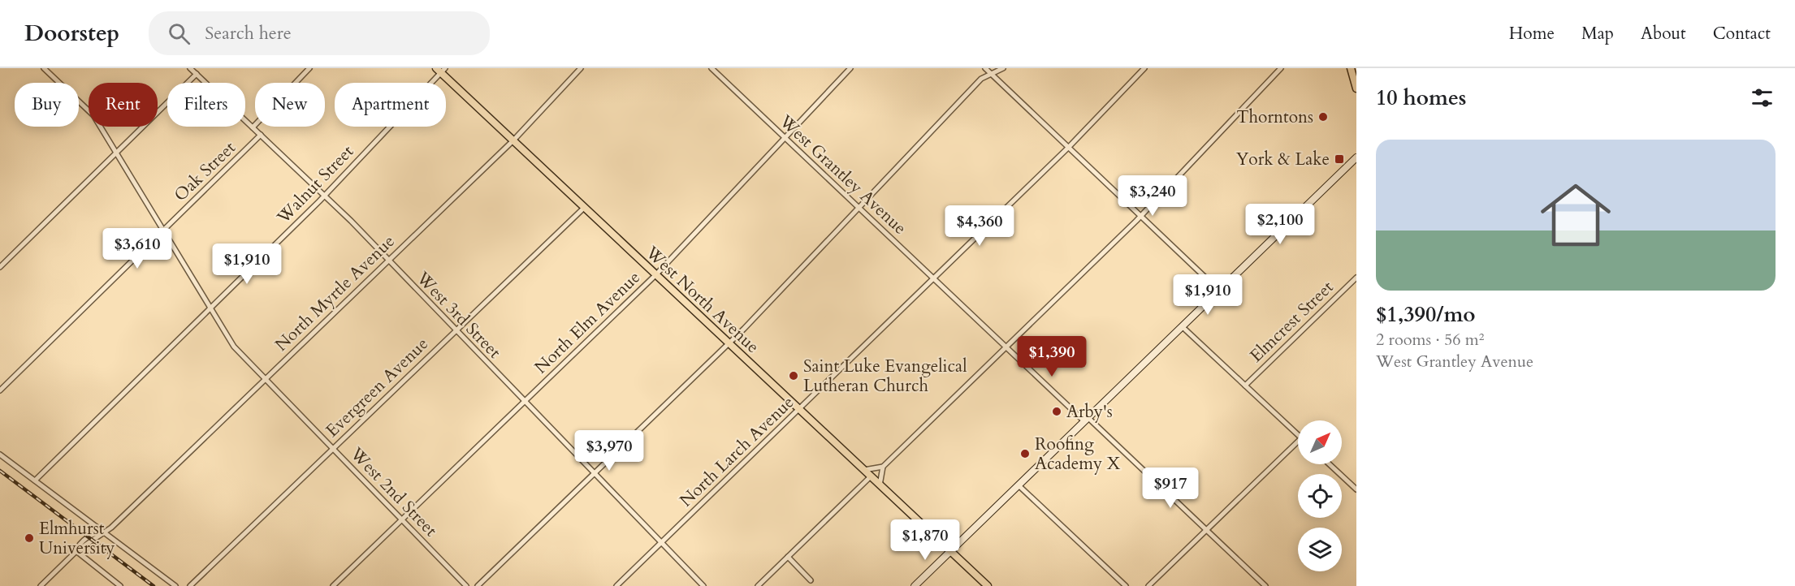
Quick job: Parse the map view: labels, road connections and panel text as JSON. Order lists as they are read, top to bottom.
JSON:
{
  "streets": {
    "main road": ["West North Avenue"],
    "street": [
      "Oak Street",
      "West Grantley Avenue",
      "Walnut Street",
      "North Myrtle Avenue",
      "West 3rd Street",
      "Elmcrest Street",
      "North Elm Avenue",
      "Evergreen Avenue",
      "North Larch Avenue",
      "West 2nd Street"
    ]
  },
  "crossings": [
    ["Oak Street", "West 3rd Street"],
    ["Oak Street", "West 2nd Street"],
    ["West Grantley Avenue", "North Elm Avenue"],
    ["West Grantley Avenue", "North Larch Avenue"],
    ["Walnut Street", "West North Avenue"],
    ["Walnut Street", "West 3rd Street"],
    ["Walnut Street", "West 2nd Street"],
    ["North Myrtle Avenue", "West North Avenue"],
    ["North Myrtle Avenue", "West 3rd Street"],
    ["North Myrtle Avenue", "West 2nd Street"],
    ["West North Avenue", "North Elm Avenue"],
    ["West North Avenue", "Evergreen Avenue"],
    ["West North Avenue", "North Larch Avenue"],
    ["West 3rd Street", "North Elm Avenue"],
    ["West 3rd Street", "Evergreen Avenue"],
    ["West 3rd Street", "North Larch Avenue"],
    ["North Elm Avenue", "West 2nd Street"],
    ["Evergreen Avenue", "West 2nd Street"]
  ],
  "places": {
    "other": [
      "Thorntons",
      "Saint Luke Evangelical Lutheran Church",
      "Arby's",
      "Roofing Academy X",
      "Elmhurst University"
    ],
    "transit": ["York & Lake"]
  },
  "north": "top right",
  "page": {
    "header": "Doorstep",
    "search": "Search here",
    "nav": [
      "Home",
      "Map",
      "About",
      "Contact"
    ],
    "heading": "10 homes",
    "chip": [
      "Buy",
      "Rent",
      "Filters",
      "New",
      "Apartment"
    ],
    "list": [
      {
        "name": "$1,390/mo",
        "note": "2 rooms · 56 m² · West Grantley Avenue"
      }
    ],
    "price": [
      "$3,240",
      "$2,100",
      "$4,360",
      "$3,610",
      "$1,910",
      "$1,910",
      "$1,390",
      "$3,970",
      "$917",
      "$1,870"
    ]
  }
}
